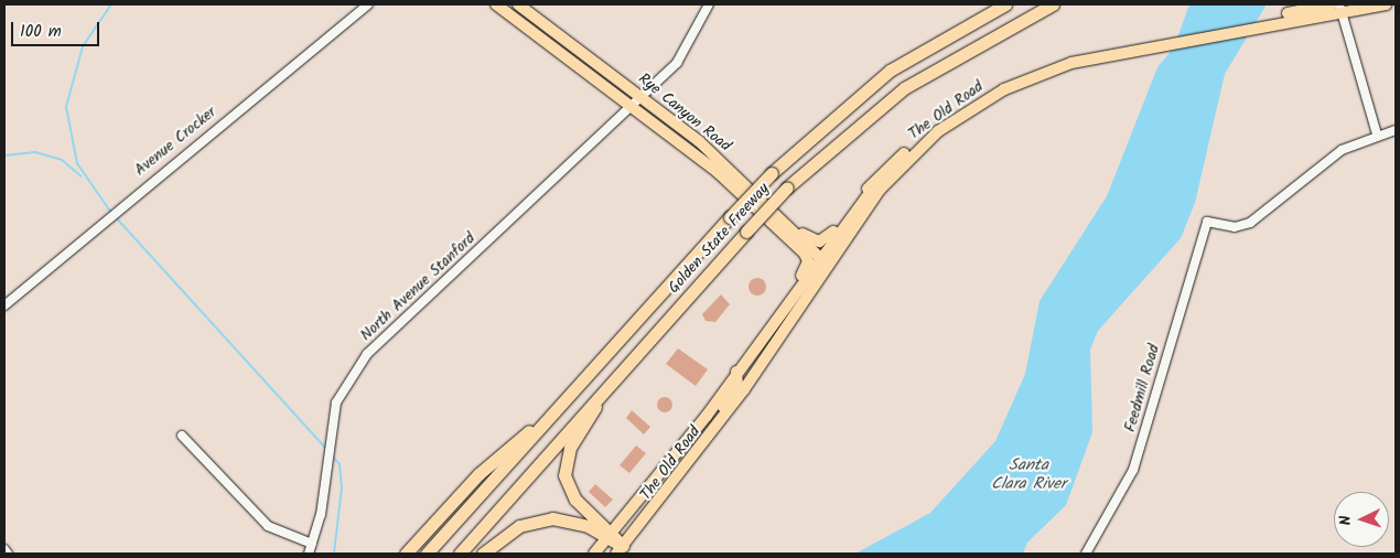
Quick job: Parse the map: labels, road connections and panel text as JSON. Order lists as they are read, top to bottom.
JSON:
{
  "streets": {
    "highway": ["Golden State Freeway"],
    "main road": ["The Old Road", "Rye Canyon Road"],
    "street": ["Avenue Crocker", "North Avenue Stanford", "Feedmill Road"]
  },
  "crossings": [
    ["The Old Road", "Rye Canyon Road"],
    ["Rye Canyon Road", "North Avenue Stanford"]
  ],
  "water": ["Santa Clara River"],
  "scale_bar": "100 m",
  "north": "left"
}
